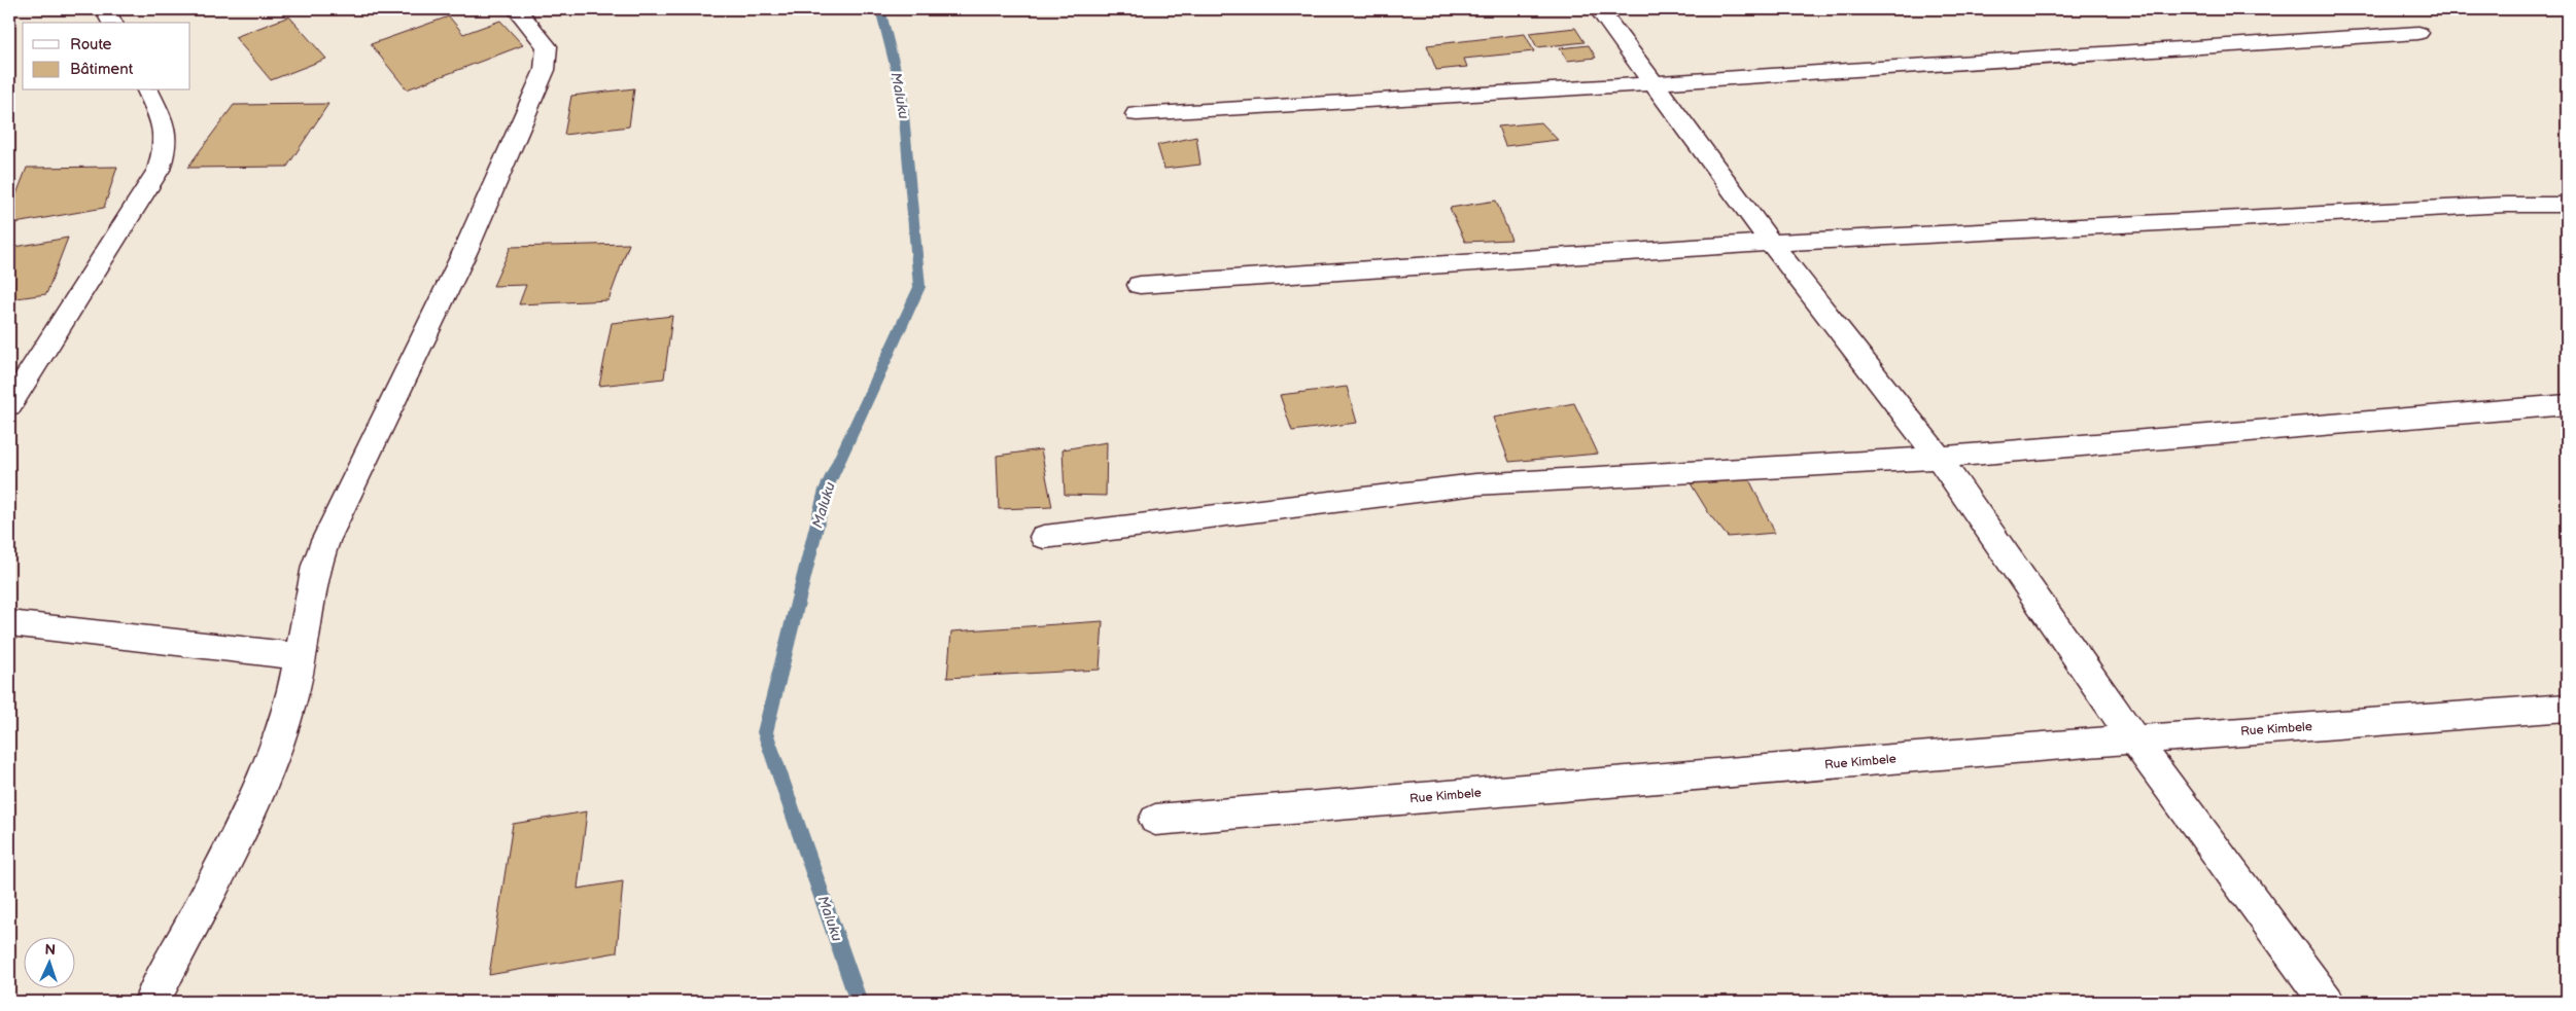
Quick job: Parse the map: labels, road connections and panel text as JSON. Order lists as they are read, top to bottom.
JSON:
{
  "streets": {
    "street": ["Rue Kimbele"]
  },
  "water": ["Maluku"],
  "legend": ["Route", "Bâtiment"],
  "north": "top"
}
